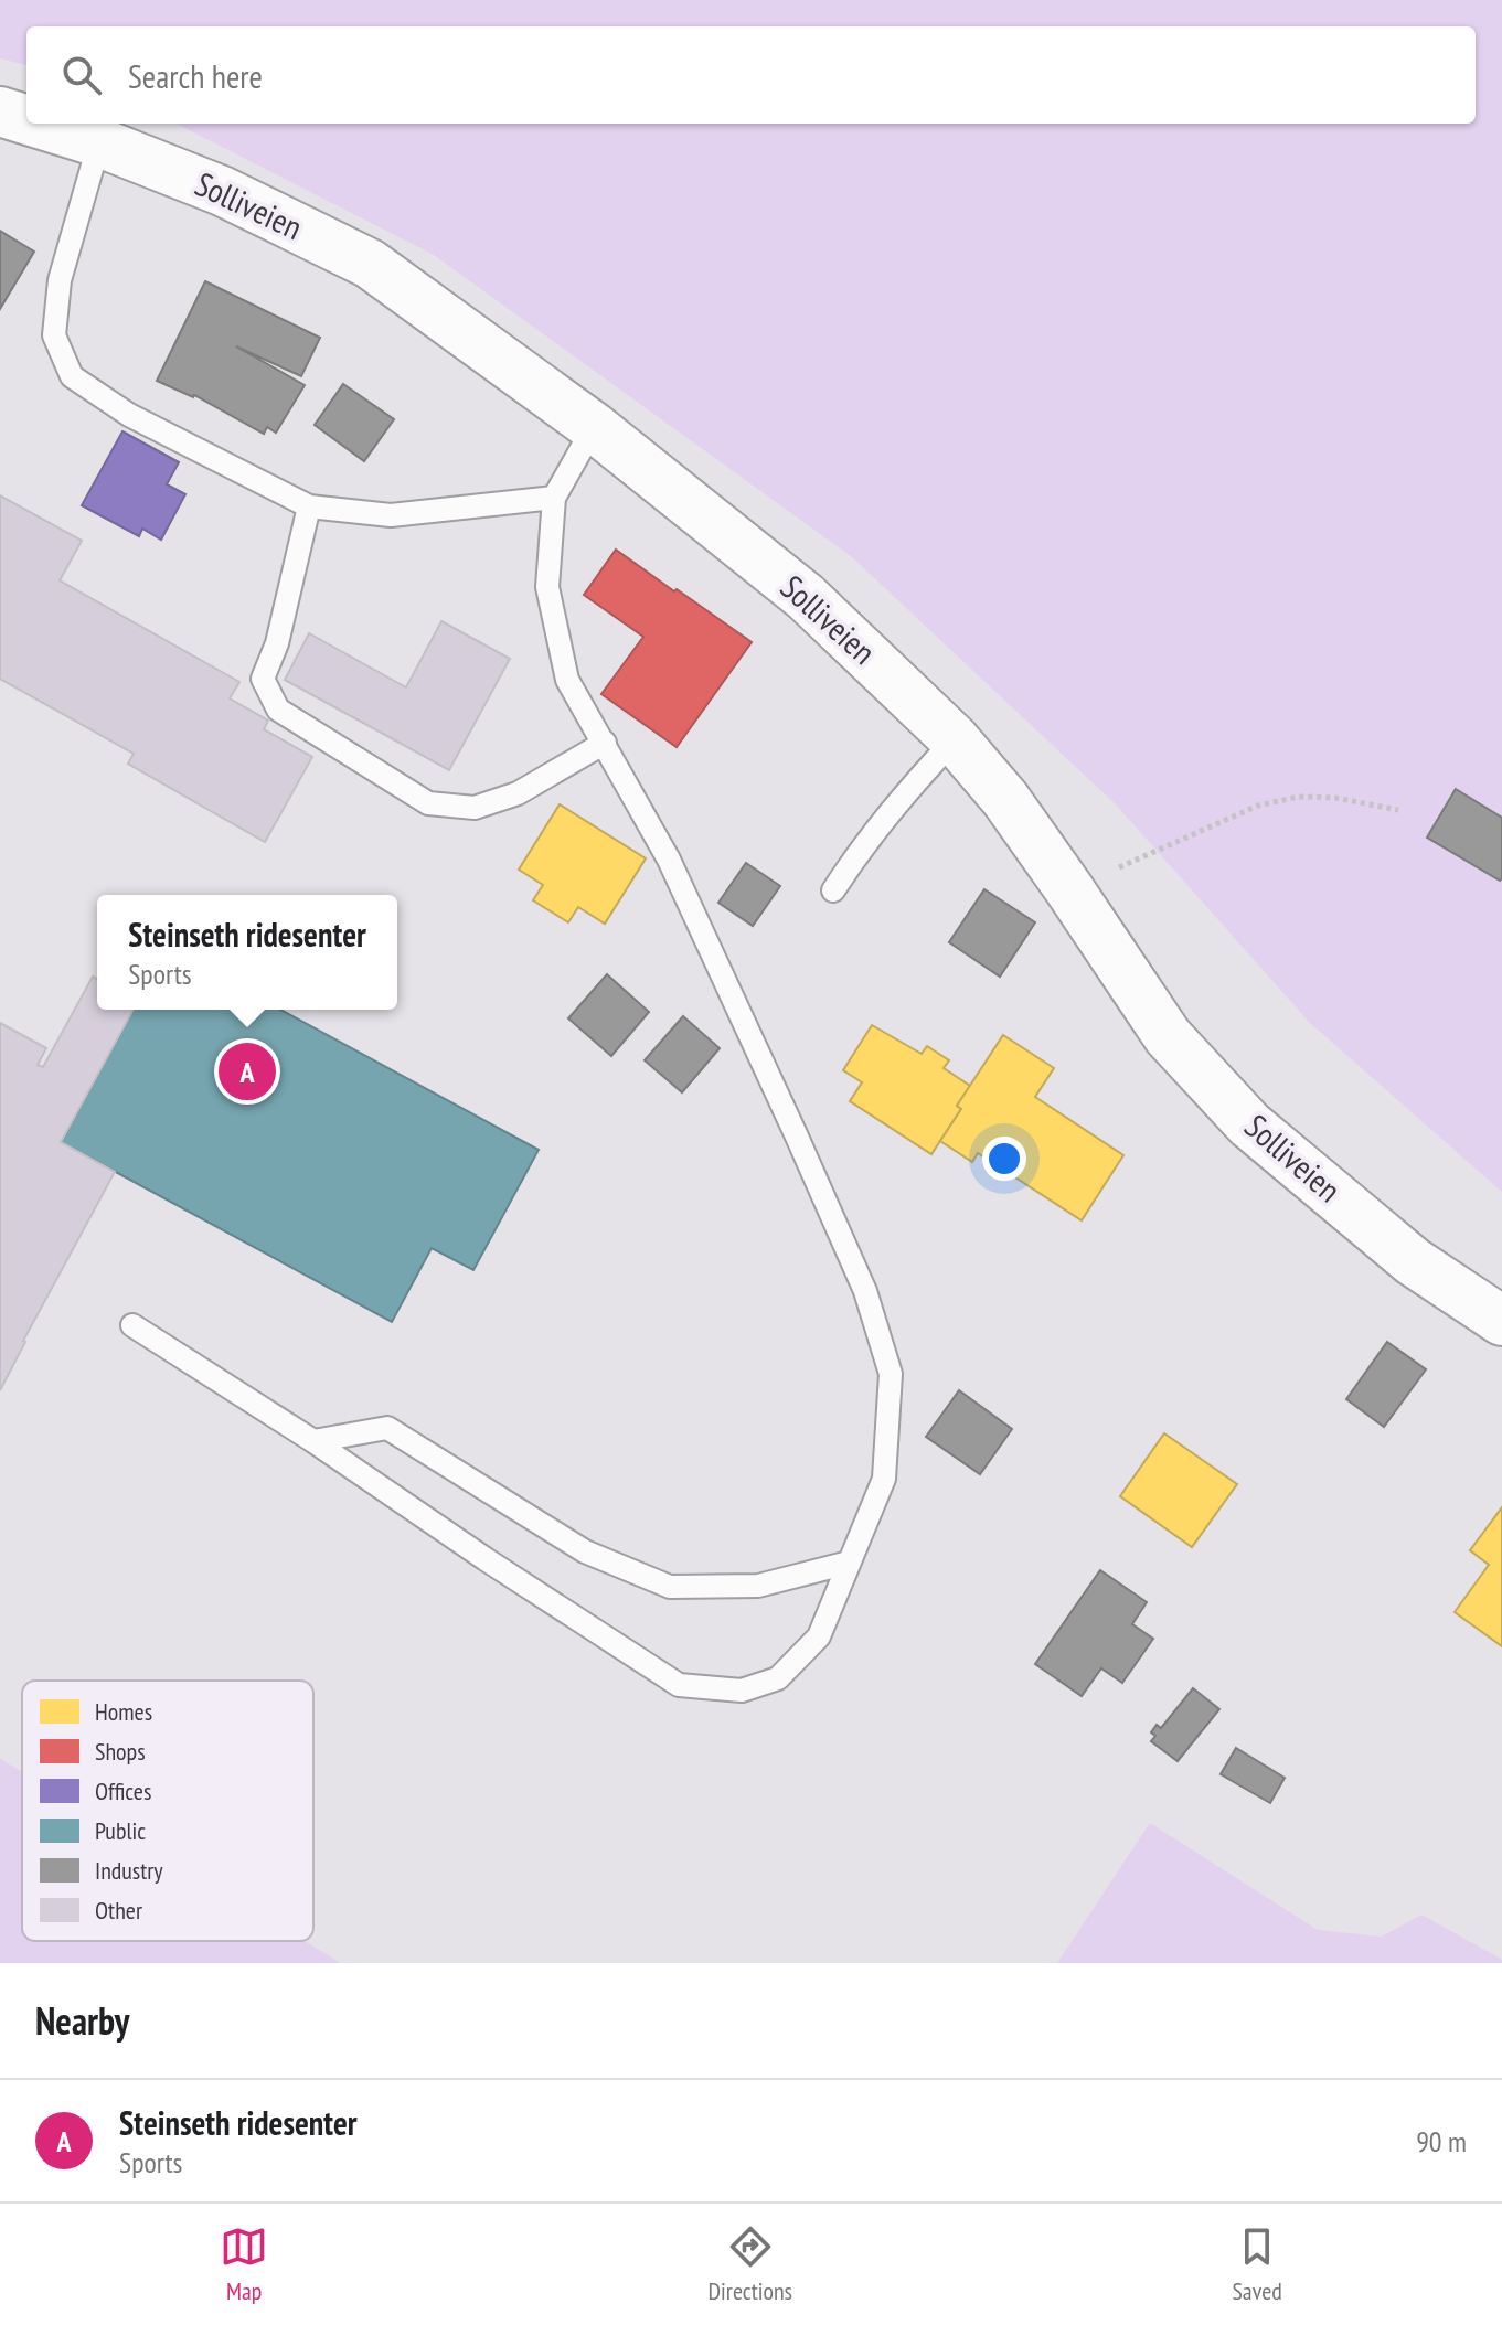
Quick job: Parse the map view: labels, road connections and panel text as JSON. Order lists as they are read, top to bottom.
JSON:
{
  "streets": {
    "street": ["Solliveien"]
  },
  "legend": [
    "Homes",
    "Shops",
    "Offices",
    "Public",
    "Industry",
    "Other"
  ],
  "page": {
    "search": "Search here",
    "popup": ["Steinseth ridesenter", "Sports"],
    "pins": "A",
    "heading": "Nearby",
    "list": [
      {
        "mark": "A",
        "name": "Steinseth ridesenter",
        "note": "Sports",
        "value": "90 m"
      }
    ],
    "nav": ["Map", "Directions", "Saved"]
  }
}
